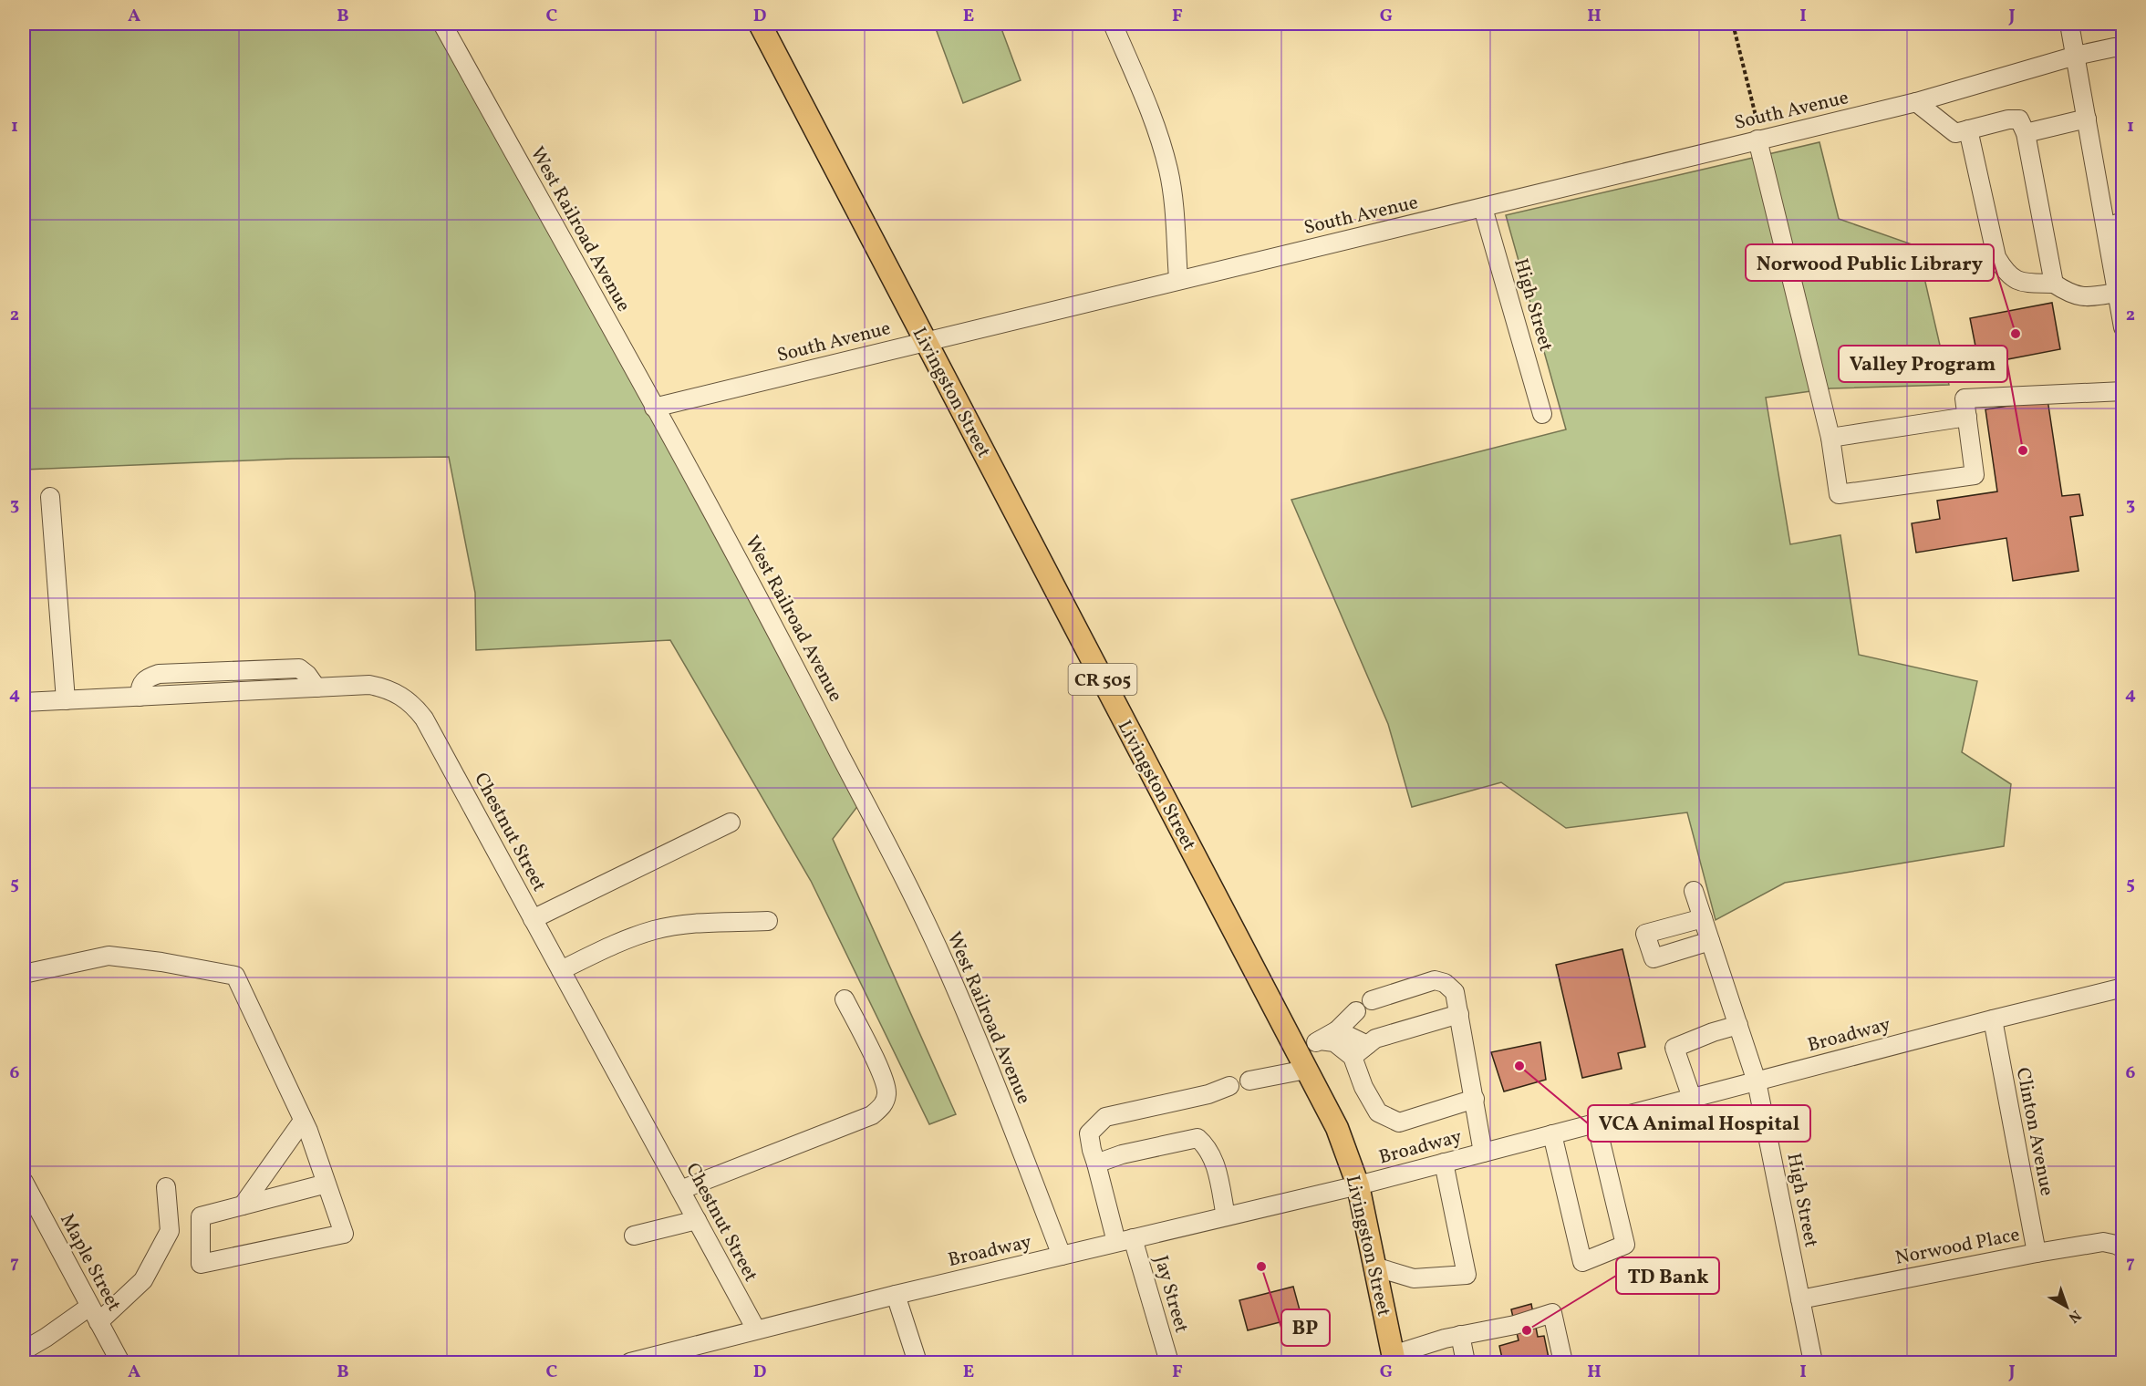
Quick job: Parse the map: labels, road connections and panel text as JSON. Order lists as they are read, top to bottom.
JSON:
{
  "streets": {
    "main road": ["Livingston Street", "CR 505"],
    "street": [
      "South Avenue",
      "West Railroad Avenue",
      "High Street",
      "Chestnut Street",
      "Broadway",
      "Clinton Avenue",
      "Norwood Place",
      "Maple Street",
      "Jay Street"
    ]
  },
  "crossings": [
    ["South Avenue", "West Railroad Avenue"],
    ["South Avenue", "High Street"],
    ["South Avenue", "Livingston Street"],
    ["West Railroad Avenue", "Broadway"],
    ["High Street", "Broadway"],
    ["High Street", "Norwood Place"],
    ["Livingston Street", "Broadway"],
    ["Chestnut Street", "Broadway"],
    ["Broadway", "Clinton Avenue"],
    ["Broadway", "Jay Street"],
    ["Clinton Avenue", "Norwood Place"]
  ],
  "places": [
    "Norwood Public Library",
    "Valley Program",
    "VCA Animal Hospital",
    "BP",
    "TD Bank"
  ],
  "north": "bottom right",
  "grid": {
    "columns": [
      "A",
      "B",
      "C",
      "D",
      "E",
      "F",
      "G",
      "H",
      "I",
      "J"
    ],
    "rows": [
      "1",
      "2",
      "3",
      "4",
      "5",
      "6",
      "7"
    ]
  }
}
